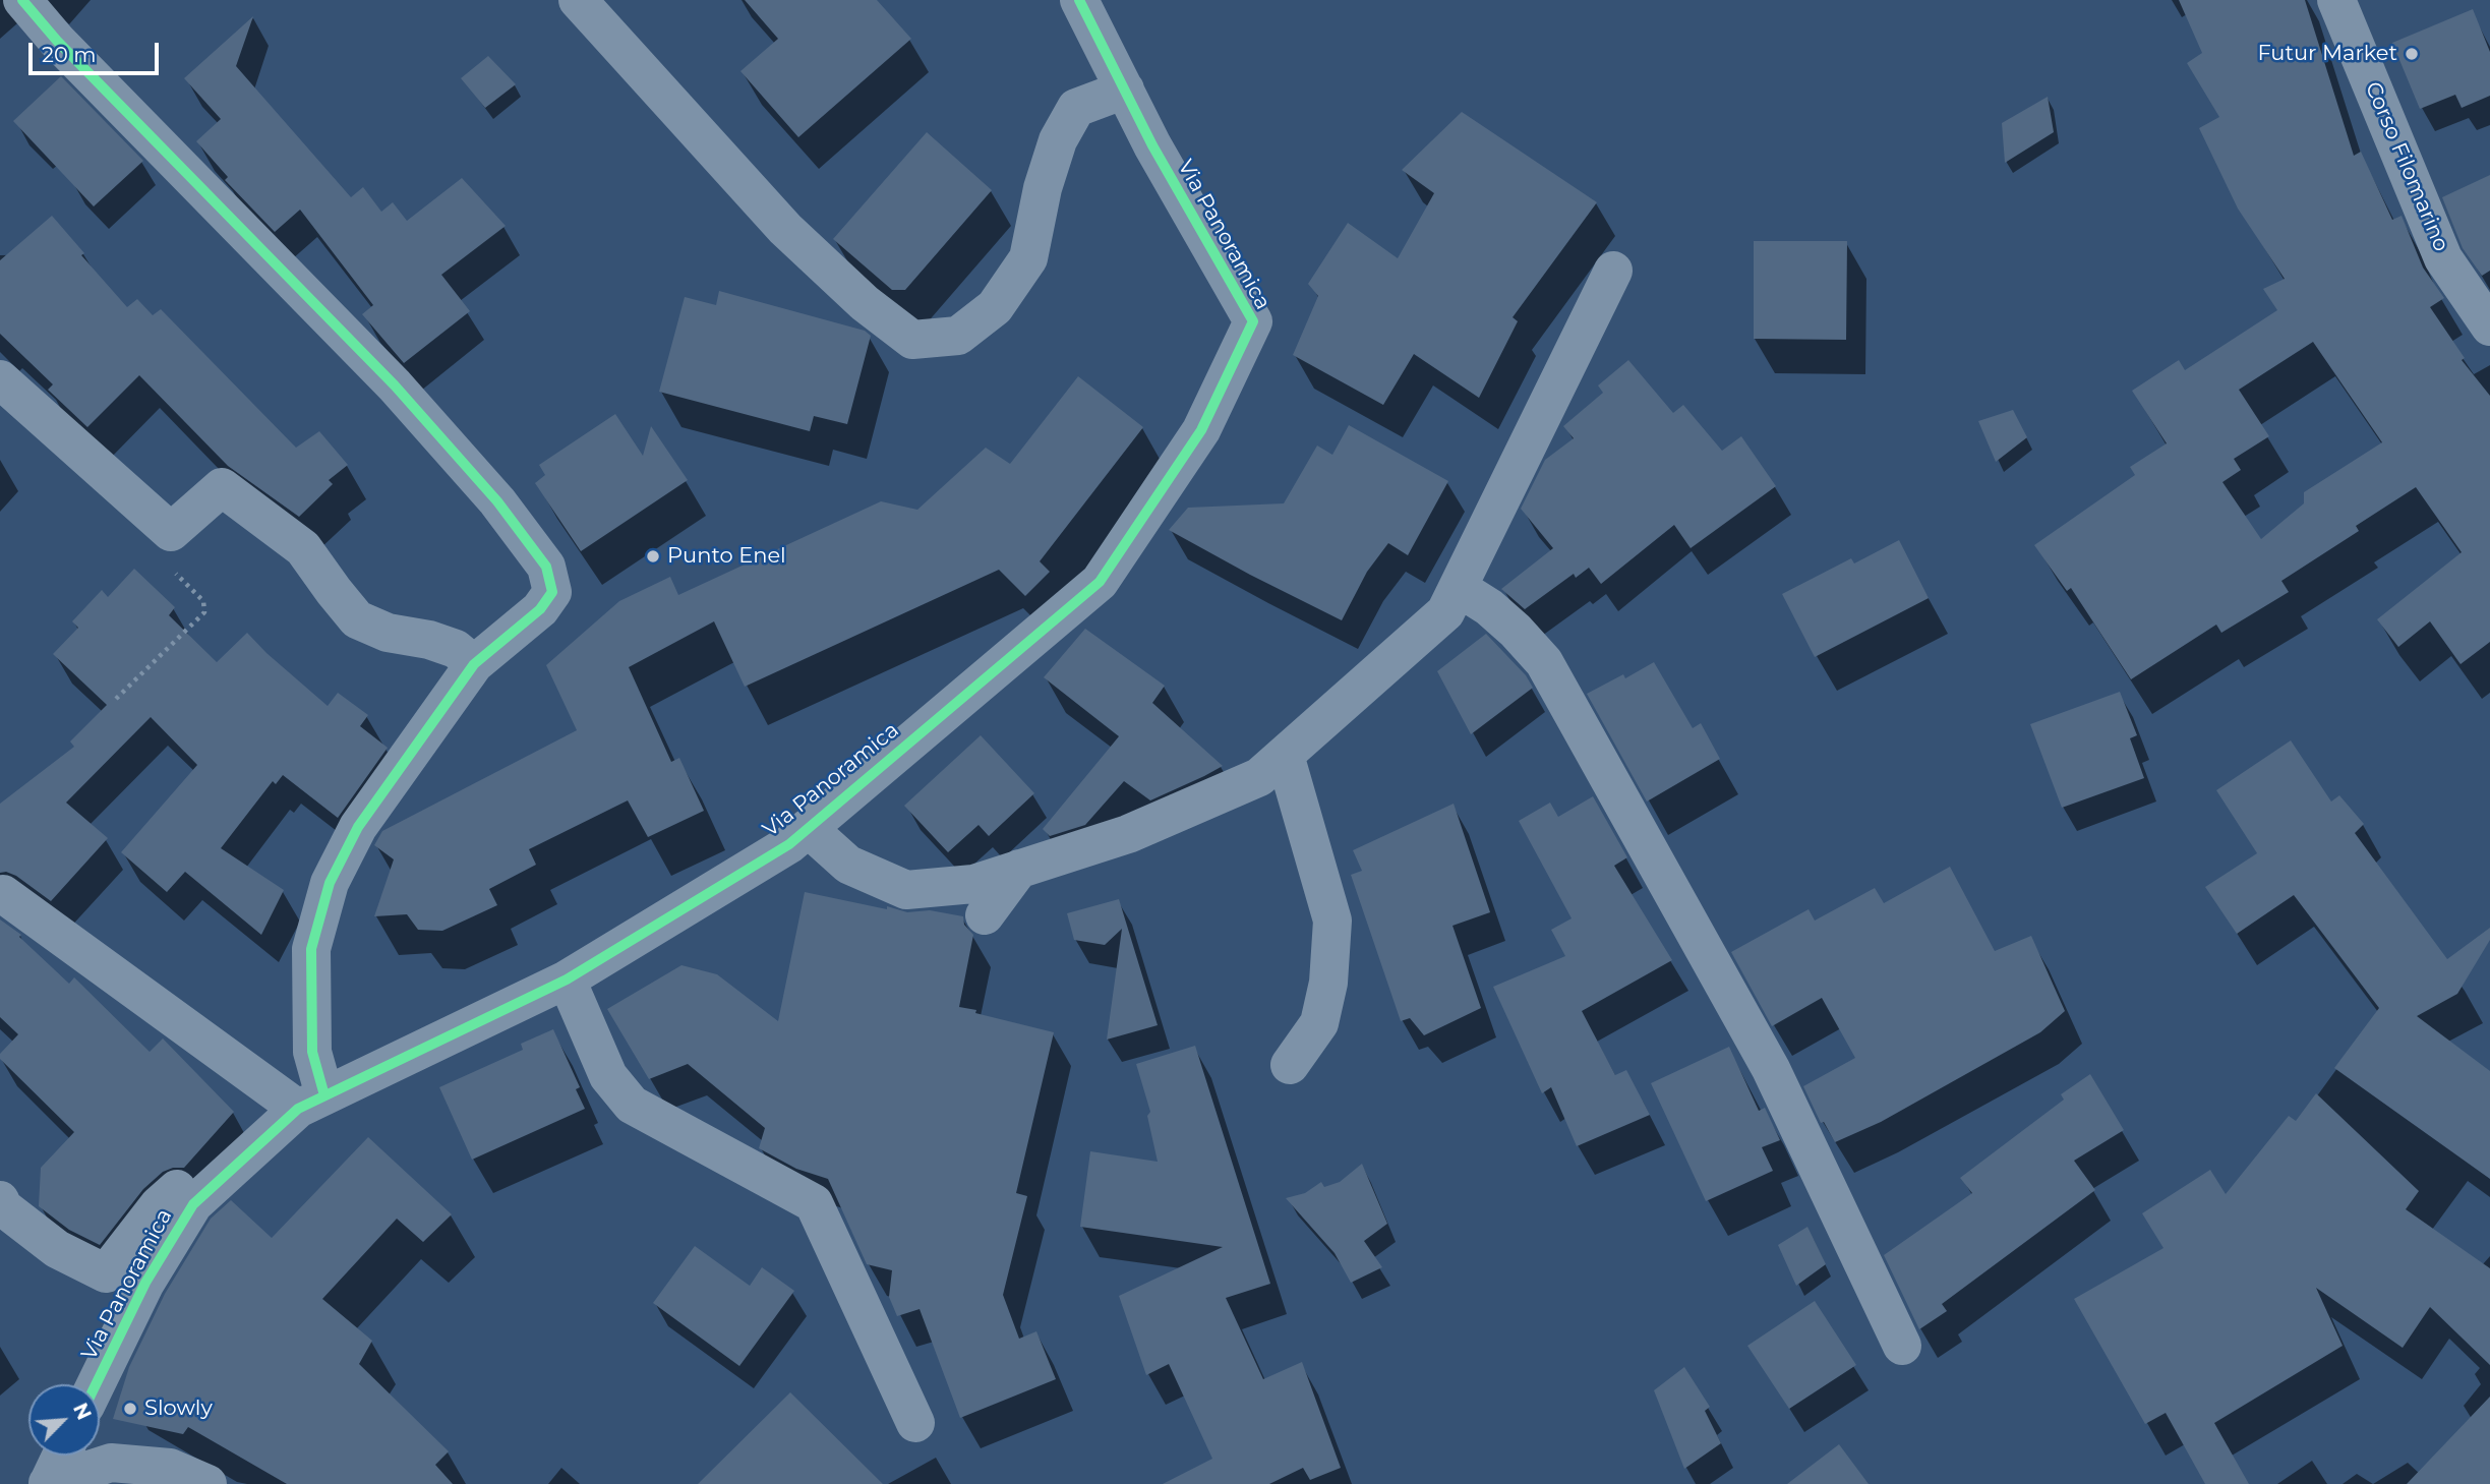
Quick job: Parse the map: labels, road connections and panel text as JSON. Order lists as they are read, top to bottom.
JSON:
{
  "streets": {
    "street": ["Corso Filomarino", "Via Panoramica"]
  },
  "places": ["Futur Market", "Punto Enel", "Slowly"],
  "scale_bar": "20 m",
  "north": "top right"
}
